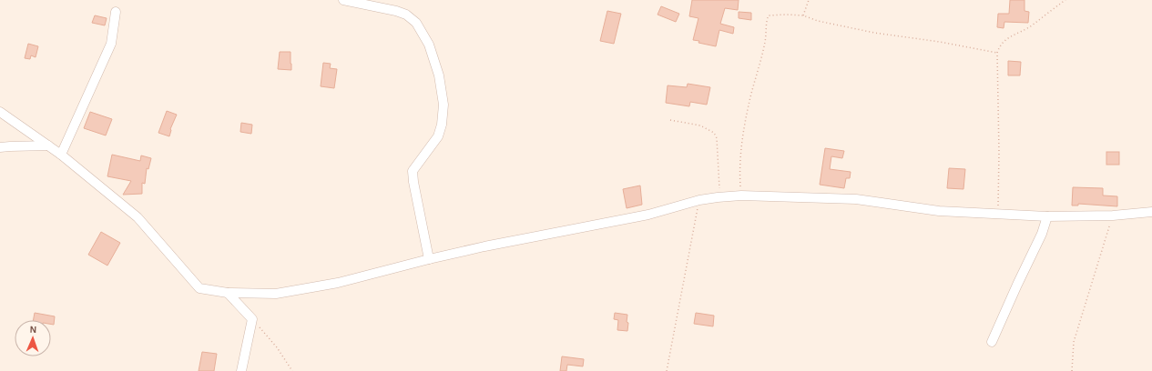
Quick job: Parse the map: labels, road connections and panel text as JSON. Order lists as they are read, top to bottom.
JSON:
{
  "north": "top"
}
